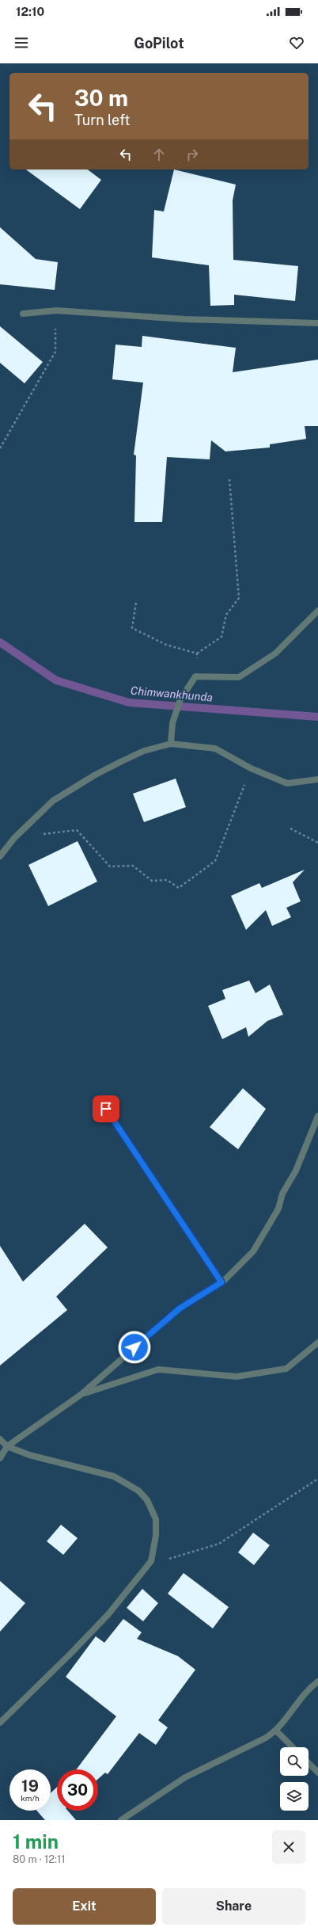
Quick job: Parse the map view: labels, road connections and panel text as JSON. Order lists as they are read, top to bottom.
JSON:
{
  "water": ["Chimwankhunda"],
  "page": {
    "status": "12:10",
    "header": "GoPilot",
    "turn": ["30 m", "Turn left"],
    "speed": "19 km/h",
    "limit": "30",
    "heading": ["1 min", "80 m · 12:11"],
    "buttons": ["Exit", "Share"]
  }
}
